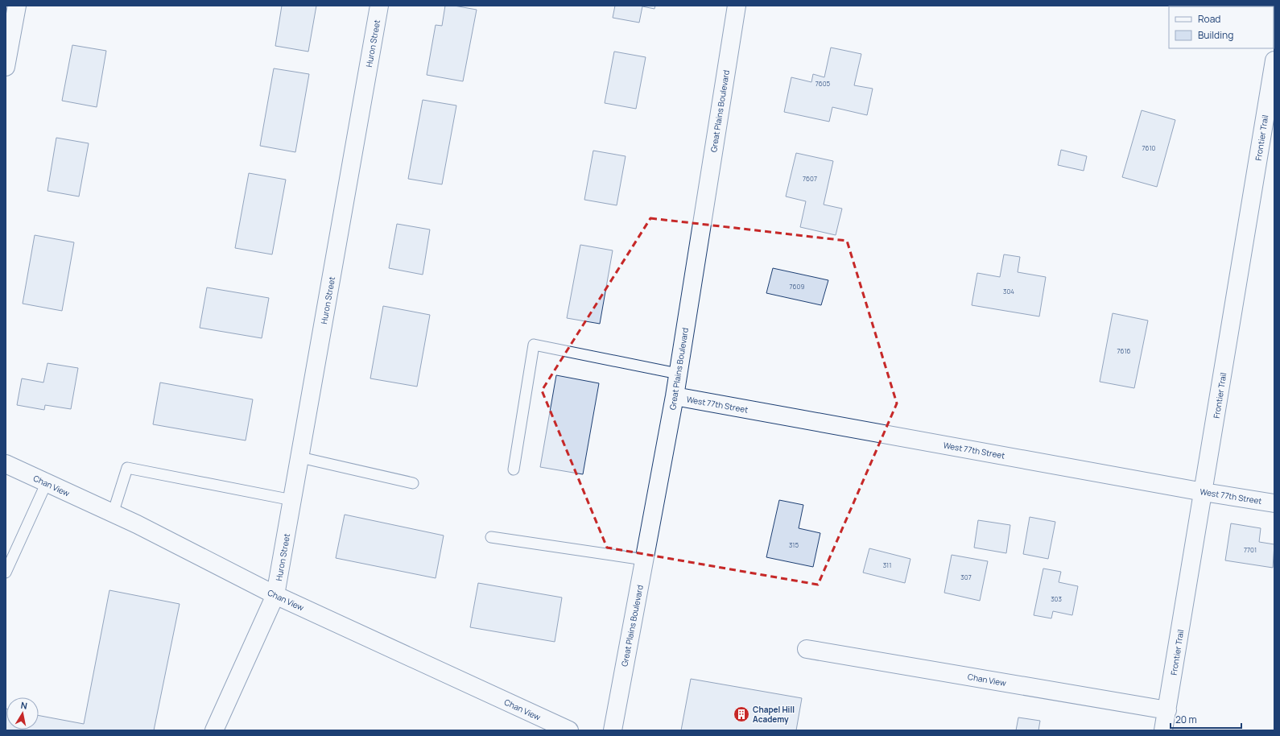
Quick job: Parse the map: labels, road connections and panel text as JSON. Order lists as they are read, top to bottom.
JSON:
{
  "streets": {
    "street": [
      "Huron Street",
      "Great Plains Boulevard",
      "Frontier Trail",
      "West 77th Street",
      "Chan View"
    ]
  },
  "crossings": [
    ["Huron Street", "Chan View"],
    ["Great Plains Boulevard", "West 77th Street"],
    ["Frontier Trail", "West 77th Street"],
    ["Frontier Trail", "Chan View"]
  ],
  "places": {
    "building": ["Chapel Hill Academy"]
  },
  "house_numbers": [
    "7605",
    "7610",
    "7607",
    "7609",
    "304",
    "7616",
    "315",
    "7701",
    "311",
    "307",
    "303"
  ],
  "legend": ["Road", "Building"],
  "scale_bar": "20 m",
  "north": "top"
}
